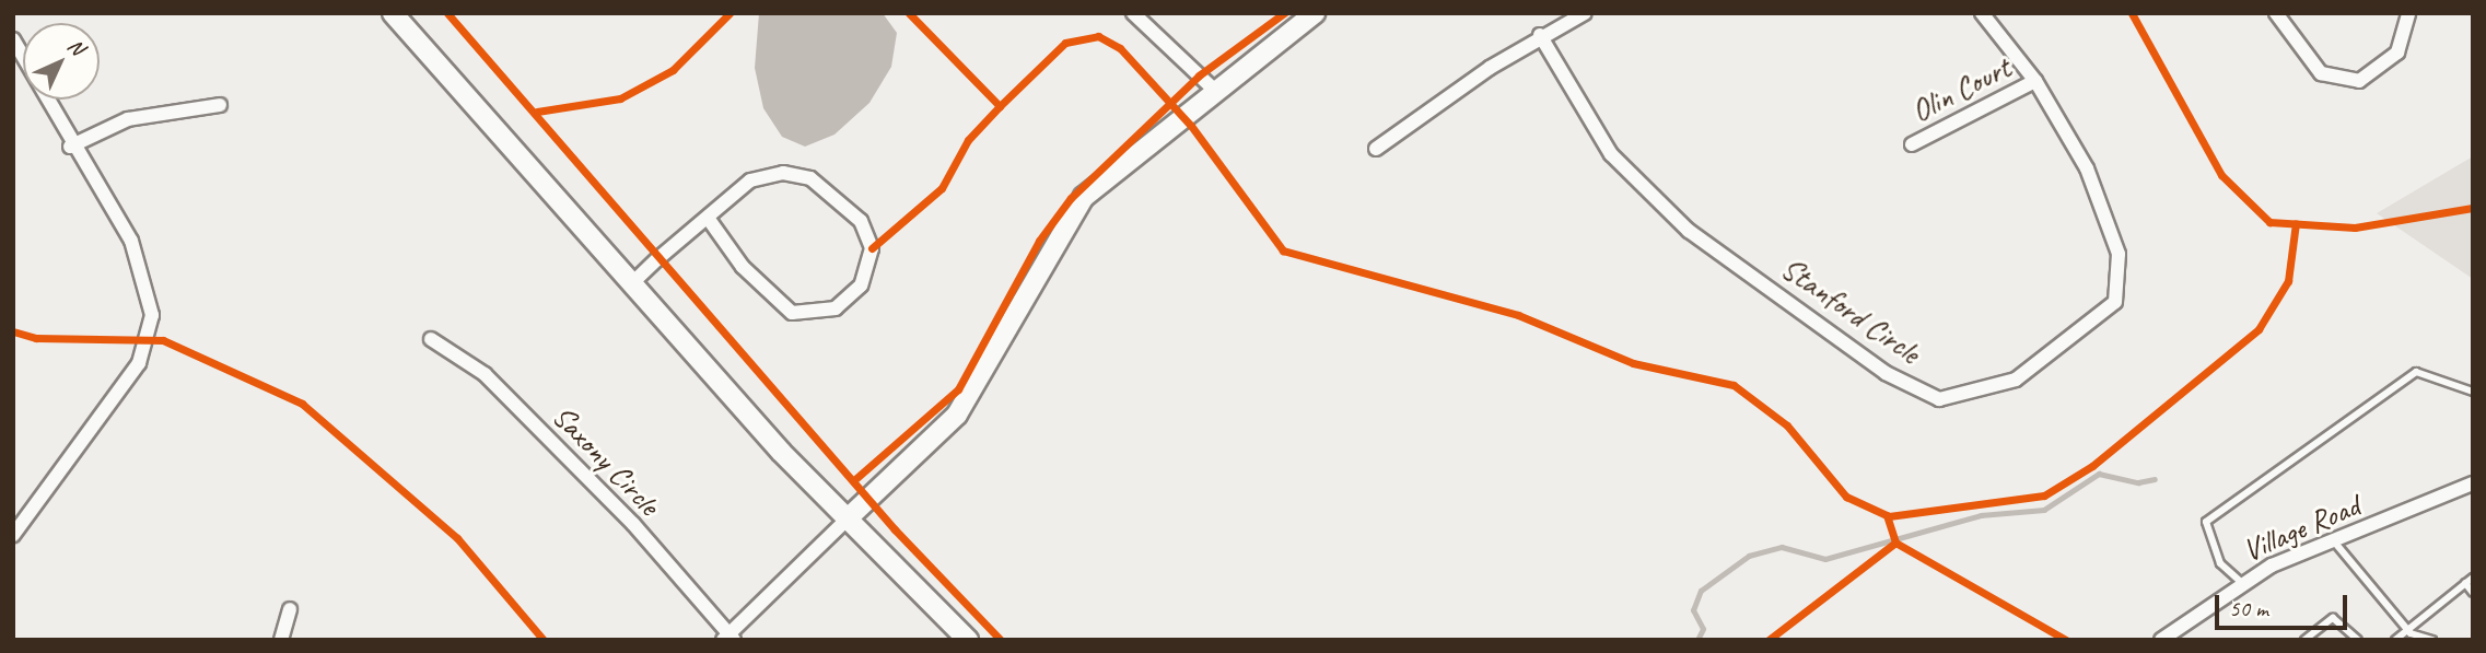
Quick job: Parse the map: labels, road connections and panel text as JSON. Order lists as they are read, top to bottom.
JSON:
{
  "streets": {
    "street": [
      "Olin Court",
      "Stanford Circle",
      "Saxony Circle",
      "Village Road"
    ]
  },
  "crossings": [
    ["Olin Court", "Stanford Circle"]
  ],
  "scale_bar": "50 m",
  "north": "top right"
}
